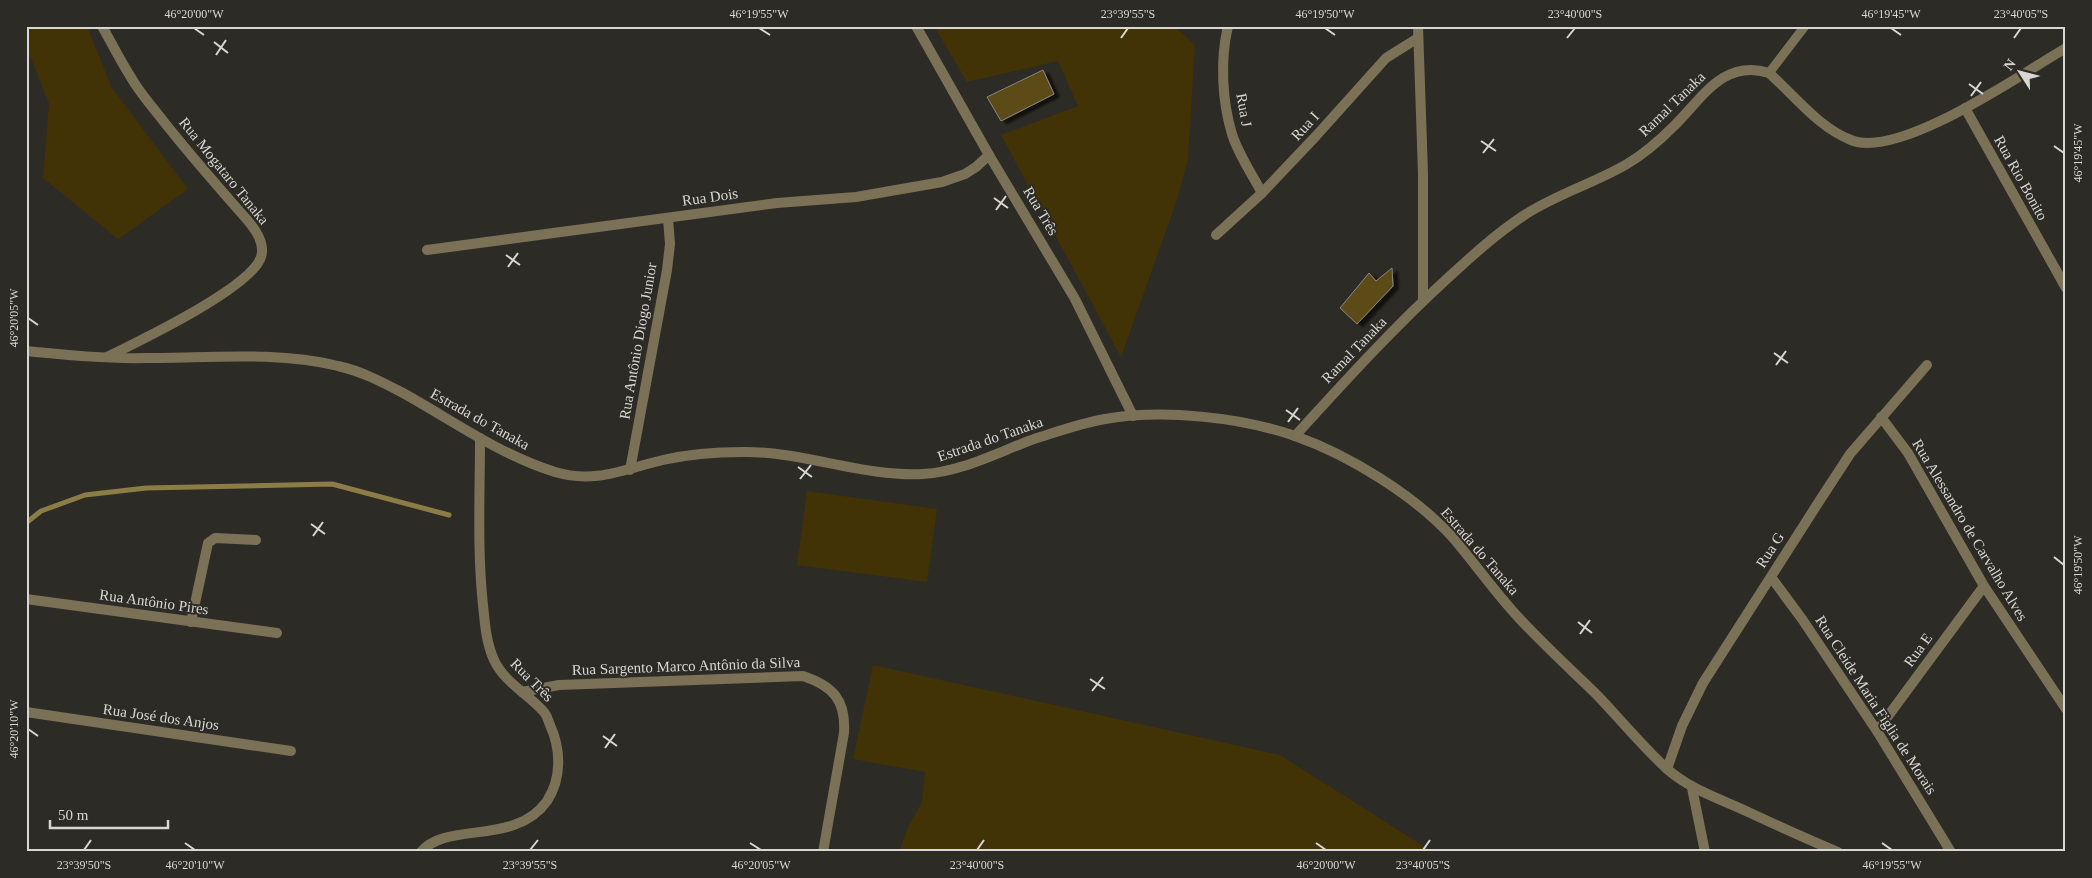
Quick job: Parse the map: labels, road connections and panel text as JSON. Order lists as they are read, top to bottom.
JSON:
{
  "streets": {
    "street": [
      "Ramal Tanaka",
      "Rua J",
      "Rua I",
      "Rua Mogataro Tanaka",
      "Rua Rio Bonito",
      "Rua Dois",
      "Rua Três",
      "Rua Antônio Diogo Junior",
      "Estrada do Tanaka",
      "Rua Alessandro de Carvalho Alves",
      "Rua G",
      "Rua Antônio Pires",
      "Rua E",
      "Rua Sargento Marco Antônio da Silva",
      "Rua Cleide Maria Figlia de Morais",
      "Rua José dos Anjos"
    ]
  },
  "crossings": [
    ["Ramal Tanaka", "Estrada do Tanaka"],
    ["Rua J", "Rua I"],
    ["Rua Mogataro Tanaka", "Estrada do Tanaka"],
    ["Rua Dois", "Rua Três"],
    ["Rua Dois", "Rua Antônio Diogo Junior"],
    ["Rua Três", "Estrada do Tanaka"],
    ["Rua Três", "Rua Sargento Marco Antônio da Silva"],
    ["Rua Antônio Diogo Junior", "Estrada do Tanaka"],
    ["Estrada do Tanaka", "Rua G"],
    ["Rua Alessandro de Carvalho Alves", "Rua G"],
    ["Rua Alessandro de Carvalho Alves", "Rua E"],
    ["Rua G", "Rua Cleide Maria Figlia de Morais"],
    ["Rua E", "Rua Cleide Maria Figlia de Morais"]
  ],
  "scale_bar": "50 m",
  "north": "top left",
  "coordinates": [
    "46°20'00\"W",
    "46°19'55\"W",
    "23°39'55\"S",
    "46°19'50\"W",
    "23°40'00\"S",
    "46°19'45\"W",
    "23°40'05\"S",
    "46°20'05\"W",
    "46°20'10\"W",
    "23°39'50\"S"
  ]
}
